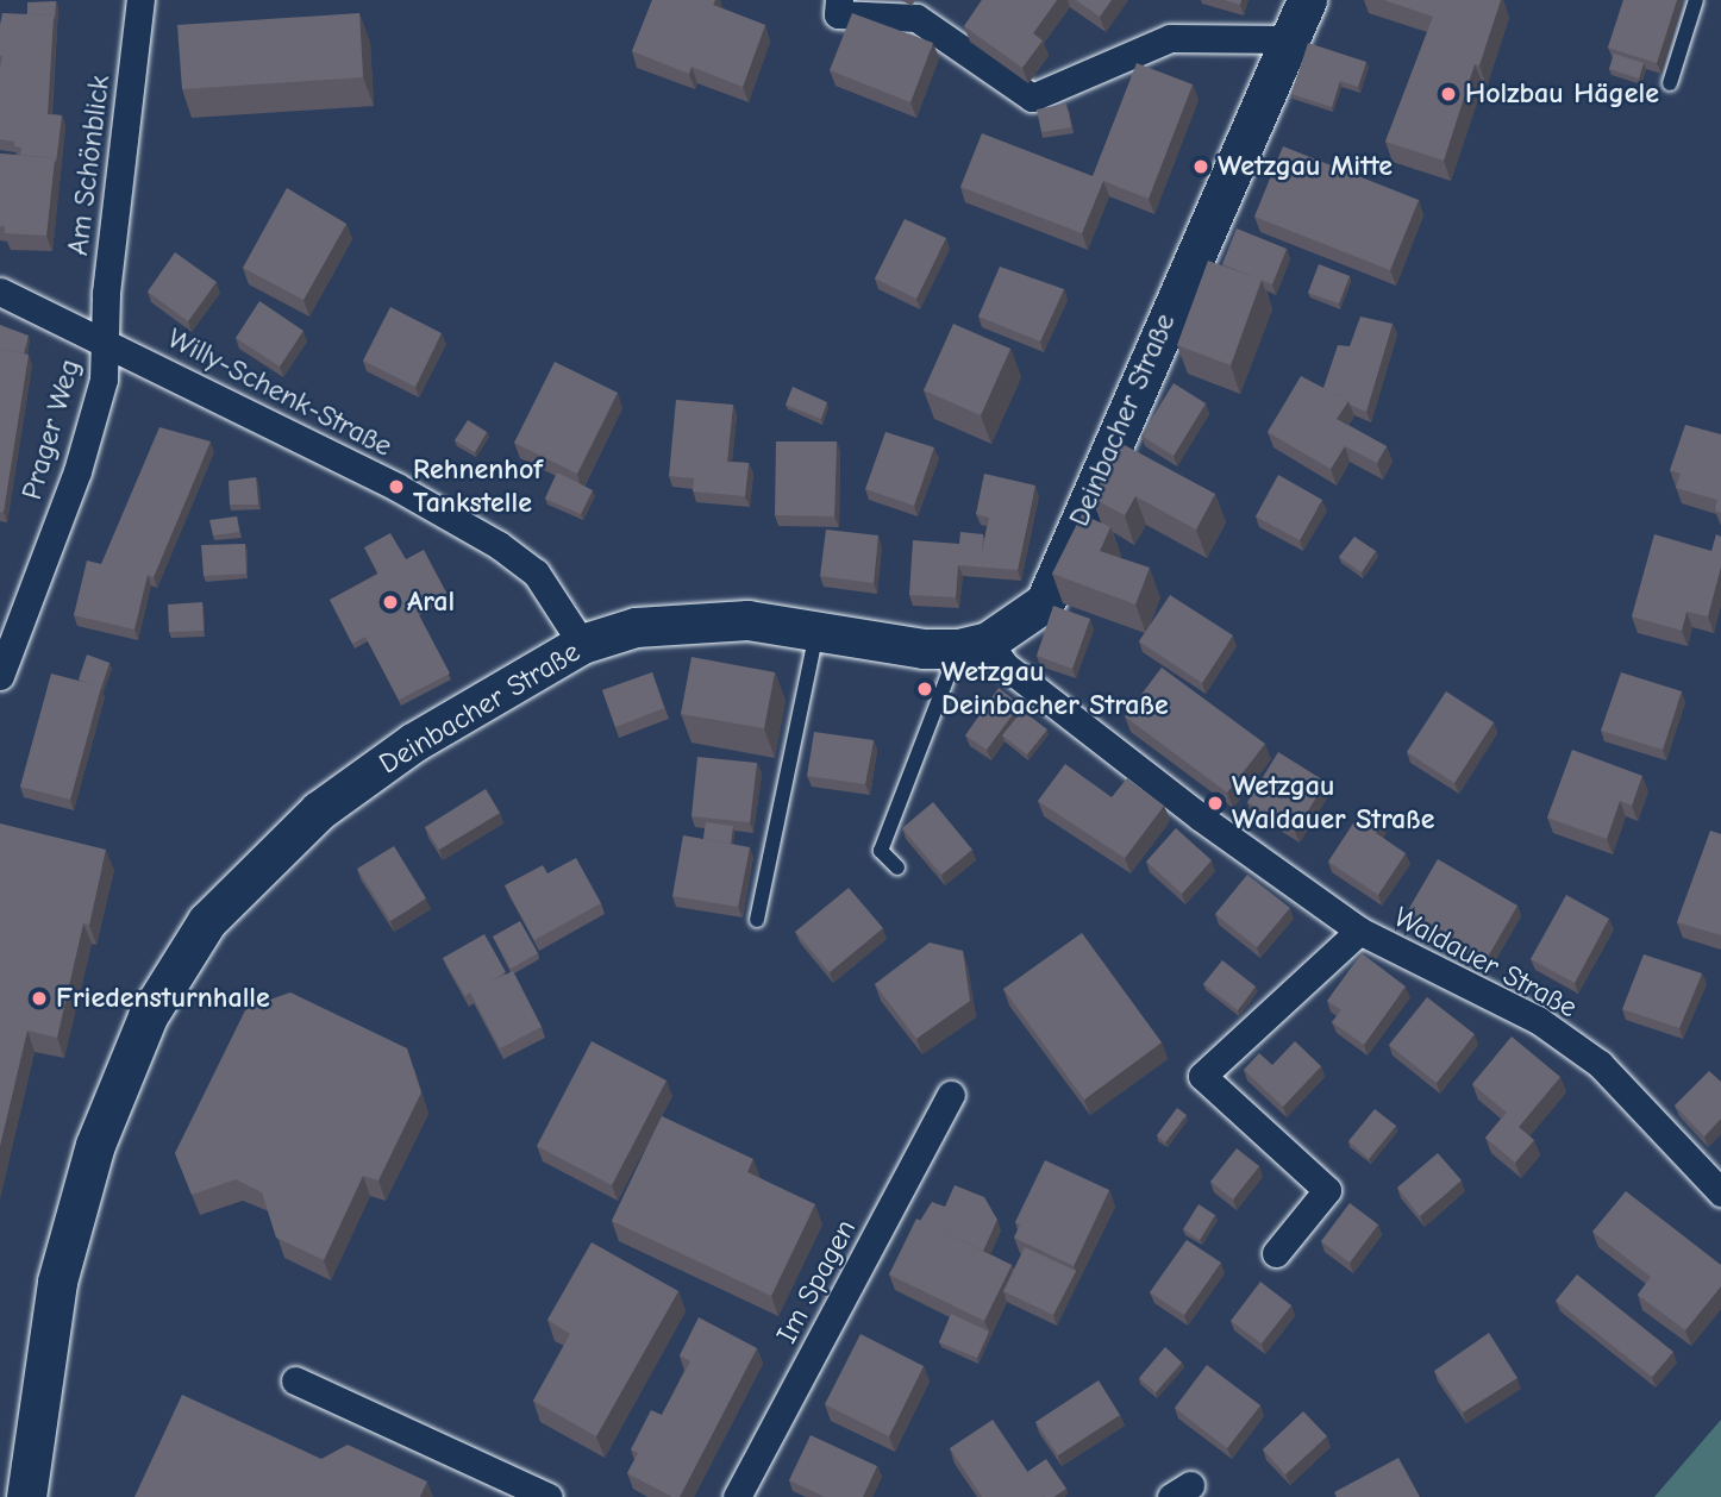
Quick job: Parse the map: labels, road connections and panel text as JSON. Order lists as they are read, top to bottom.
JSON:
{
  "streets": {
    "street": [
      "Am Schönblick",
      "Willy-Schenk-Straße",
      "Deinbacher Straße",
      "Prager Weg",
      "Waldauer Straße",
      "Im Spagen"
    ]
  },
  "crossings": [
    ["Am Schönblick", "Willy-Schenk-Straße"],
    ["Am Schönblick", "Prager Weg"],
    ["Willy-Schenk-Straße", "Deinbacher Straße"],
    ["Willy-Schenk-Straße", "Prager Weg"],
    ["Deinbacher Straße", "Waldauer Straße"]
  ],
  "places": [
    "Holzbau Hägele",
    "Wetzgau Mitte",
    "Rehnenhof Tankstelle",
    "Aral",
    "Wetzgau Deinbacher Straße",
    "Wetzgau Waldauer Straße",
    "Friedensturnhalle"
  ]
}
